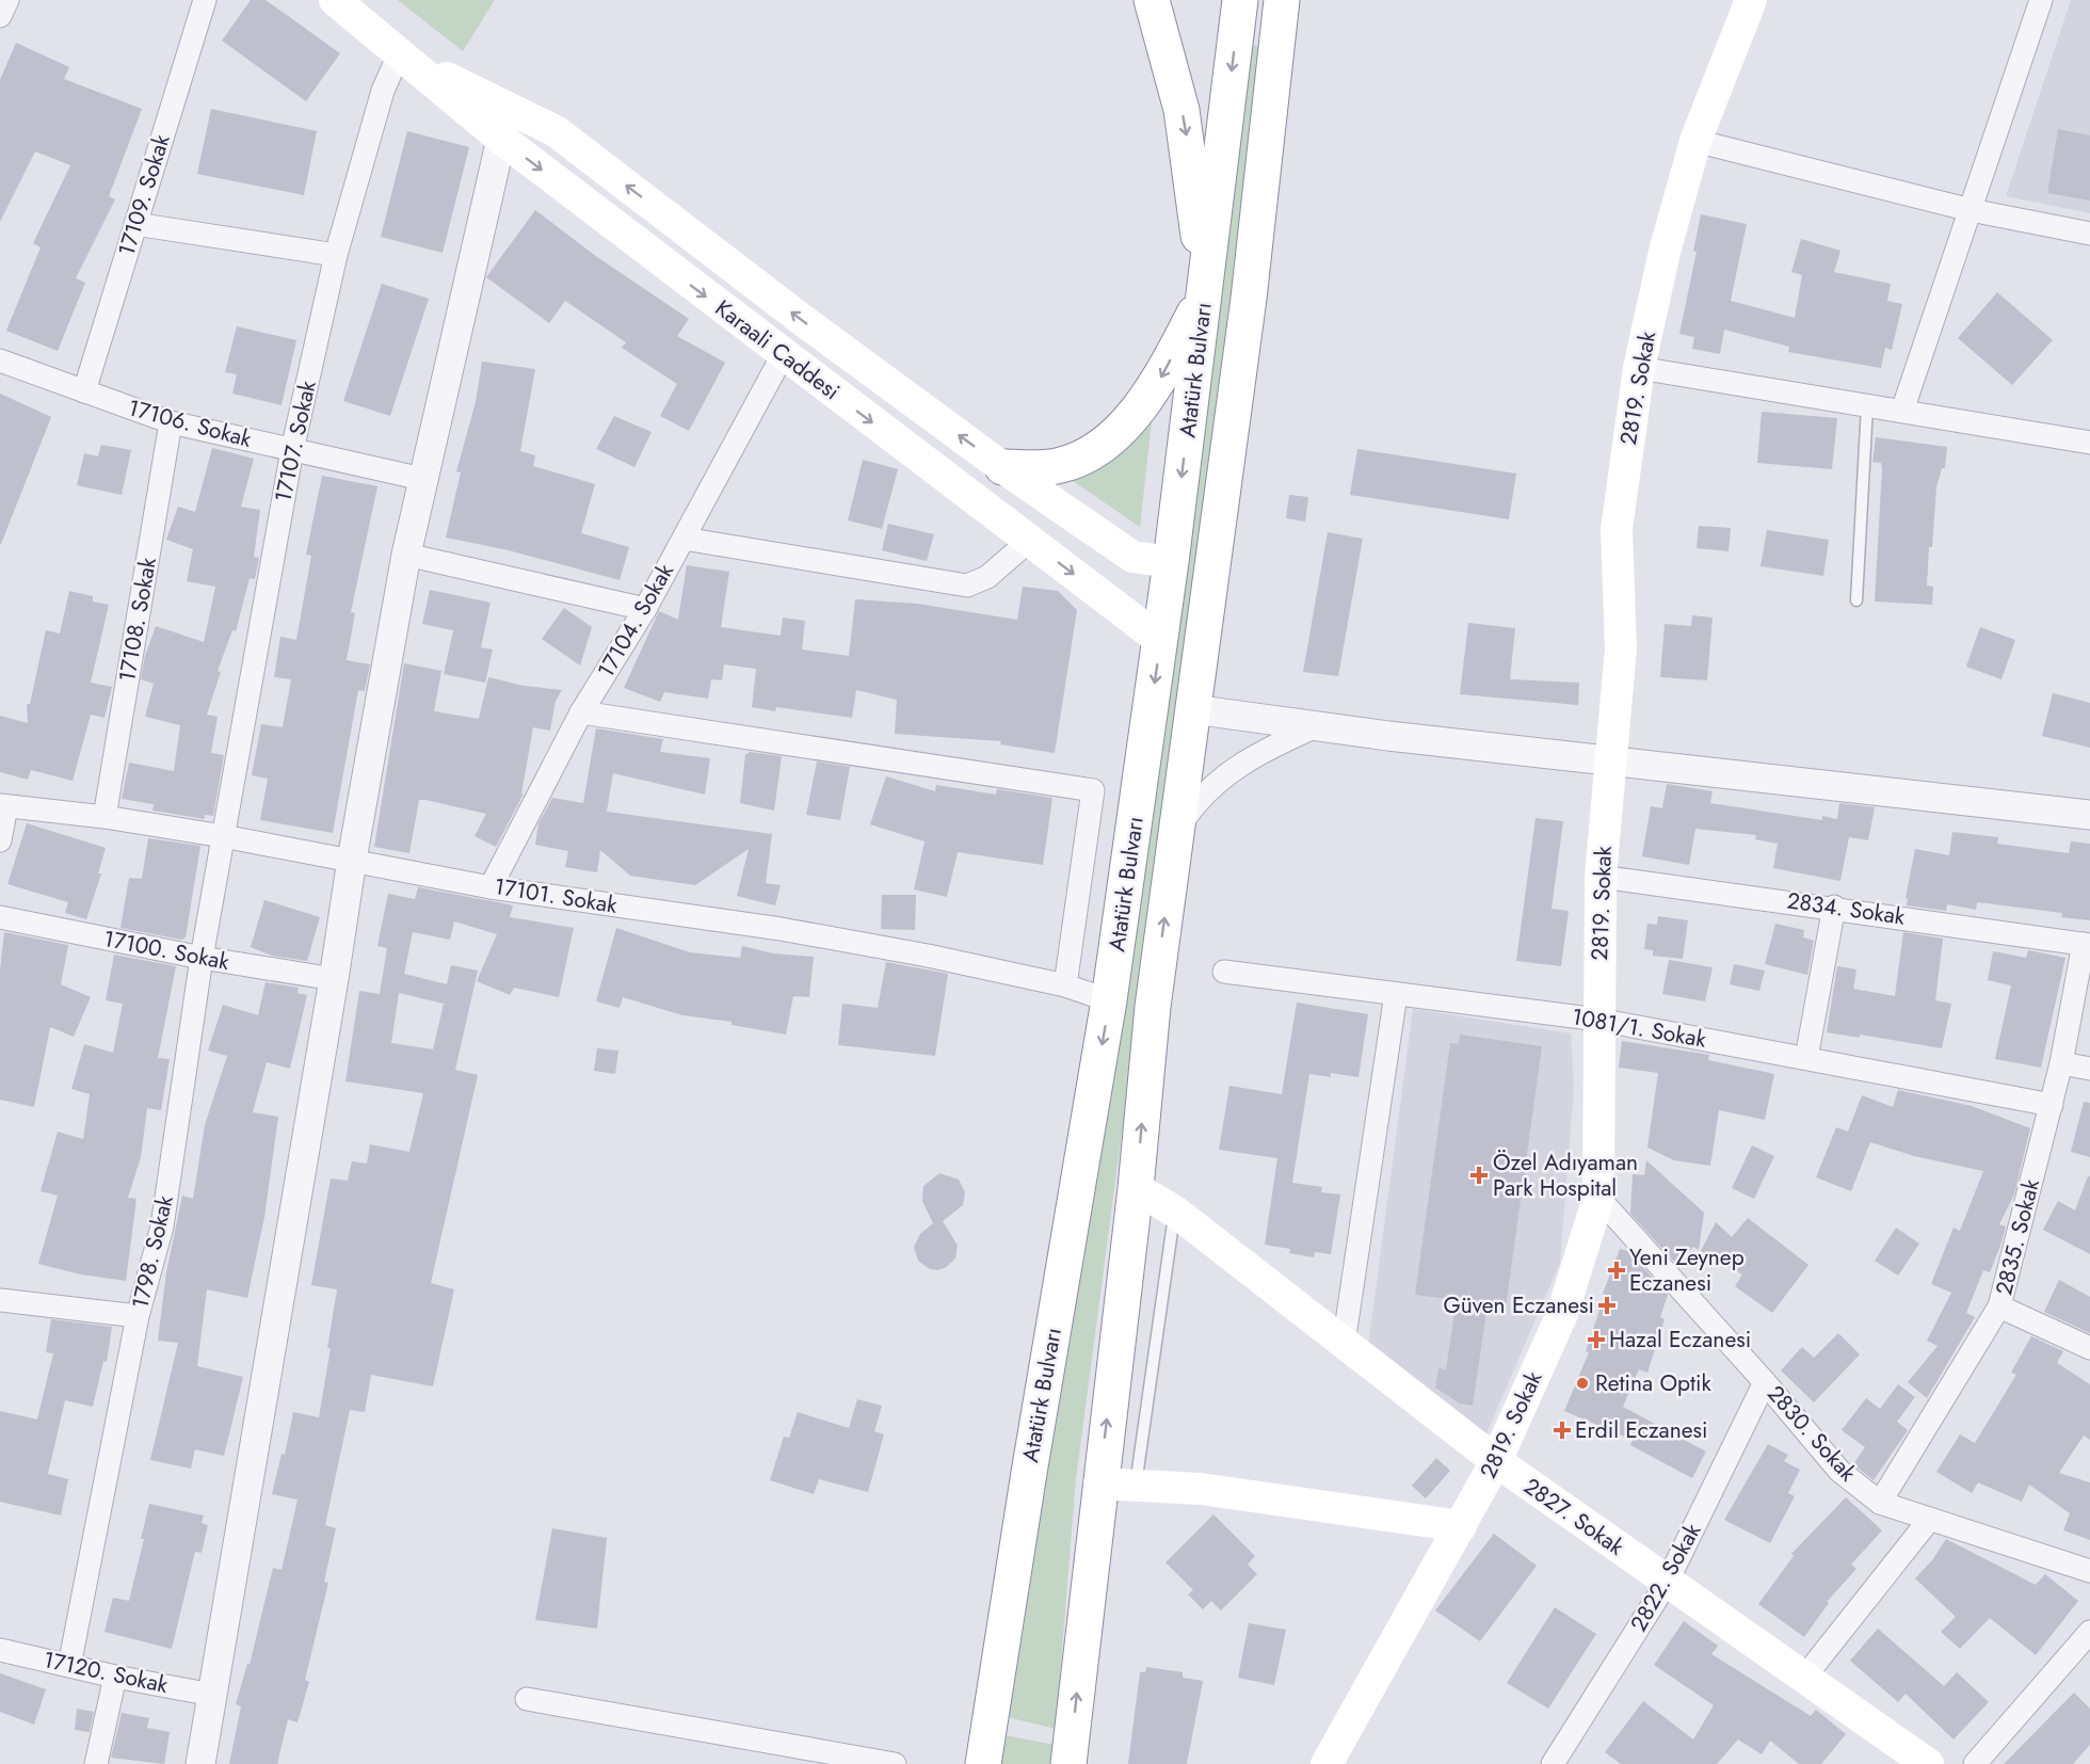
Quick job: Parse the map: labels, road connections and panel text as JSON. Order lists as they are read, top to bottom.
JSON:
{
  "streets": {
    "highway": ["Atatürk Bulvarı"],
    "main road": ["Karaali Caddesi", "2819. Sokak", "2827. Sokak"],
    "street": [
      "17109. Sokak",
      "17106. Sokak",
      "17107. Sokak",
      "17108. Sokak",
      "17104. Sokak",
      "17101. Sokak",
      "2834. Sokak",
      "17100. Sokak",
      "1081/1. Sokak",
      "2835. Sokak",
      "1798. Sokak",
      "2830. Sokak",
      "2822. Sokak",
      "17120. Sokak"
    ]
  },
  "crossings": [
    ["17109. Sokak", "17106. Sokak"],
    ["Karaali Caddesi", "Atatürk Bulvarı"],
    ["Karaali Caddesi", "17107. Sokak"],
    ["Karaali Caddesi", "17104. Sokak"],
    ["Atatürk Bulvarı", "17101. Sokak"],
    ["Atatürk Bulvarı", "2827. Sokak"],
    ["2819. Sokak", "2834. Sokak"],
    ["2819. Sokak", "1081/1. Sokak"],
    ["2819. Sokak", "2830. Sokak"],
    ["2819. Sokak", "2827. Sokak"],
    ["17106. Sokak", "17107. Sokak"],
    ["17106. Sokak", "17108. Sokak"],
    ["17107. Sokak", "17101. Sokak"],
    ["17107. Sokak", "1798. Sokak"],
    ["17108. Sokak", "17101. Sokak"],
    ["17104. Sokak", "17101. Sokak"],
    ["17101. Sokak", "1798. Sokak"],
    ["2834. Sokak", "2835. Sokak"],
    ["17100. Sokak", "1798. Sokak"],
    ["1081/1. Sokak", "2835. Sokak"],
    ["2835. Sokak", "2830. Sokak"],
    ["1798. Sokak", "17120. Sokak"],
    ["2830. Sokak", "2822. Sokak"],
    ["2827. Sokak", "2822. Sokak"]
  ],
  "places": {
    "health": [
      "Özel Adıyaman Park Hospital",
      "Yeni Zeynep Eczanesi",
      "Güven Eczanesi",
      "Hazal Eczanesi",
      "Erdil Eczanesi"
    ],
    "other": ["Retina Optik"]
  }
}
